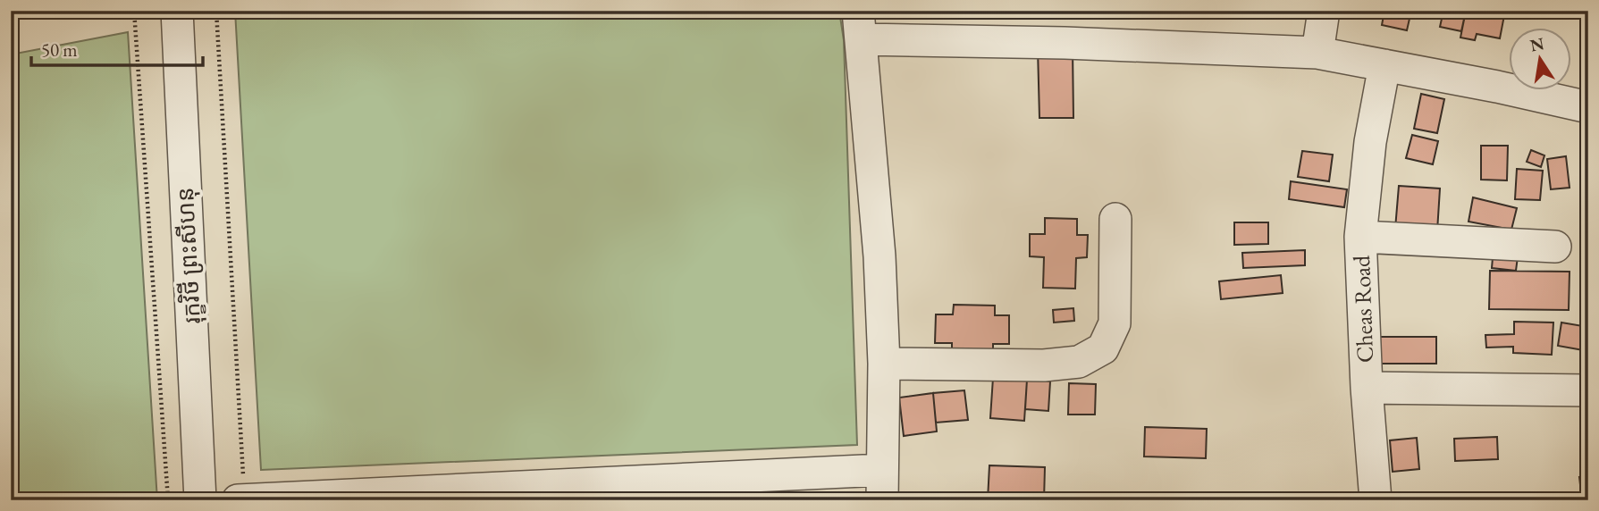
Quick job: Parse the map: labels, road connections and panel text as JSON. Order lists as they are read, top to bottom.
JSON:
{
  "streets": {
    "street": ["រុក្ខវិថី ព្រះសីហនុ", "Cheas Road"]
  },
  "scale_bar": "50 m",
  "north": "top"
}
